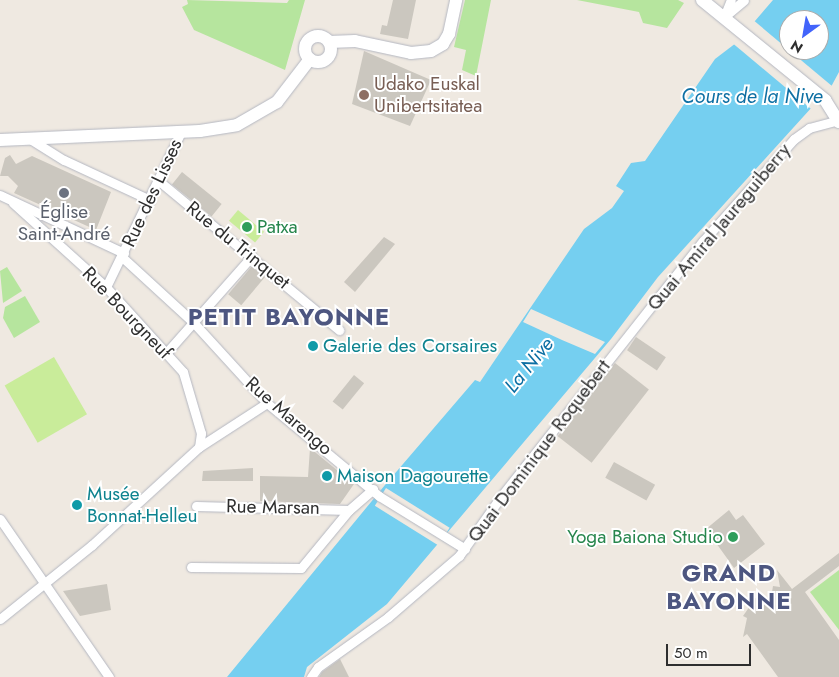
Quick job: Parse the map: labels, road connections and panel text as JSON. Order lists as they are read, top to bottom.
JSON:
{
  "streets": {
    "street": [
      "Rue des Lisses",
      "Quai Amiral Jaureguiberry",
      "Rue du Trinquet",
      "Rue Bourgneuf",
      "Rue Marengo",
      "Quai Dominique Roquebert",
      "Rue Marsan"
    ]
  },
  "crossings": [
    ["Rue des Lisses", "Rue du Trinquet"],
    ["Rue des Lisses", "Rue Bourgneuf"],
    ["Rue des Lisses", "Rue Marengo"],
    ["Quai Amiral Jaureguiberry", "Quai Dominique Roquebert"],
    ["Rue Bourgneuf", "Rue Marengo"],
    ["Rue Marengo", "Quai Dominique Roquebert"]
  ],
  "districts": ["PETIT BAYONNE", "GRAND BAYONNE"],
  "water": ["Cours de la Nive", "La Nive"],
  "places": [
    "Udako Euskal Unibertsitatea",
    "Église Saint-André",
    "Patxa",
    "Galerie des Corsaires",
    "Maison Dagourette",
    "Musée Bonnat-Helleu",
    "Yoga Baiona Studio"
  ],
  "scale_bar": "50 m",
  "north": "bottom left"
}
